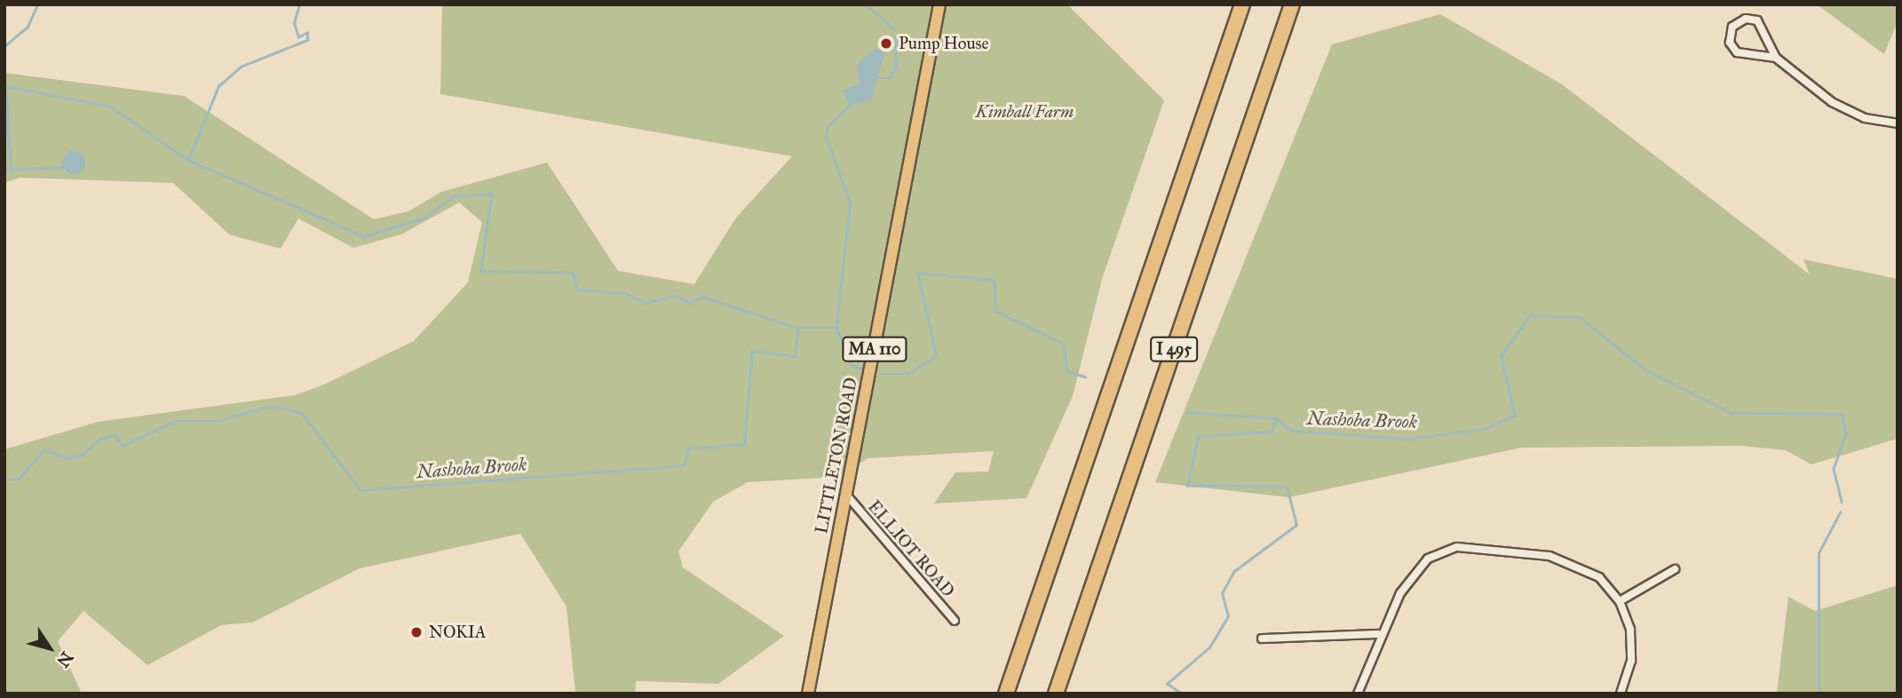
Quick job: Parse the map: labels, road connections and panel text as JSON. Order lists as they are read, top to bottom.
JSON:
{
  "streets": {
    "highway": ["I 495"],
    "main road": ["MA 110", "LITTLETON ROAD"],
    "street": ["ELLIOT ROAD"]
  },
  "crossings": [
    ["LITTLETON ROAD", "ELLIOT ROAD"]
  ],
  "water": ["Nashoba Brook"],
  "parks": ["Kimball Farm"],
  "places": ["Pump House", "NOKIA"],
  "north": "bottom right"
}
